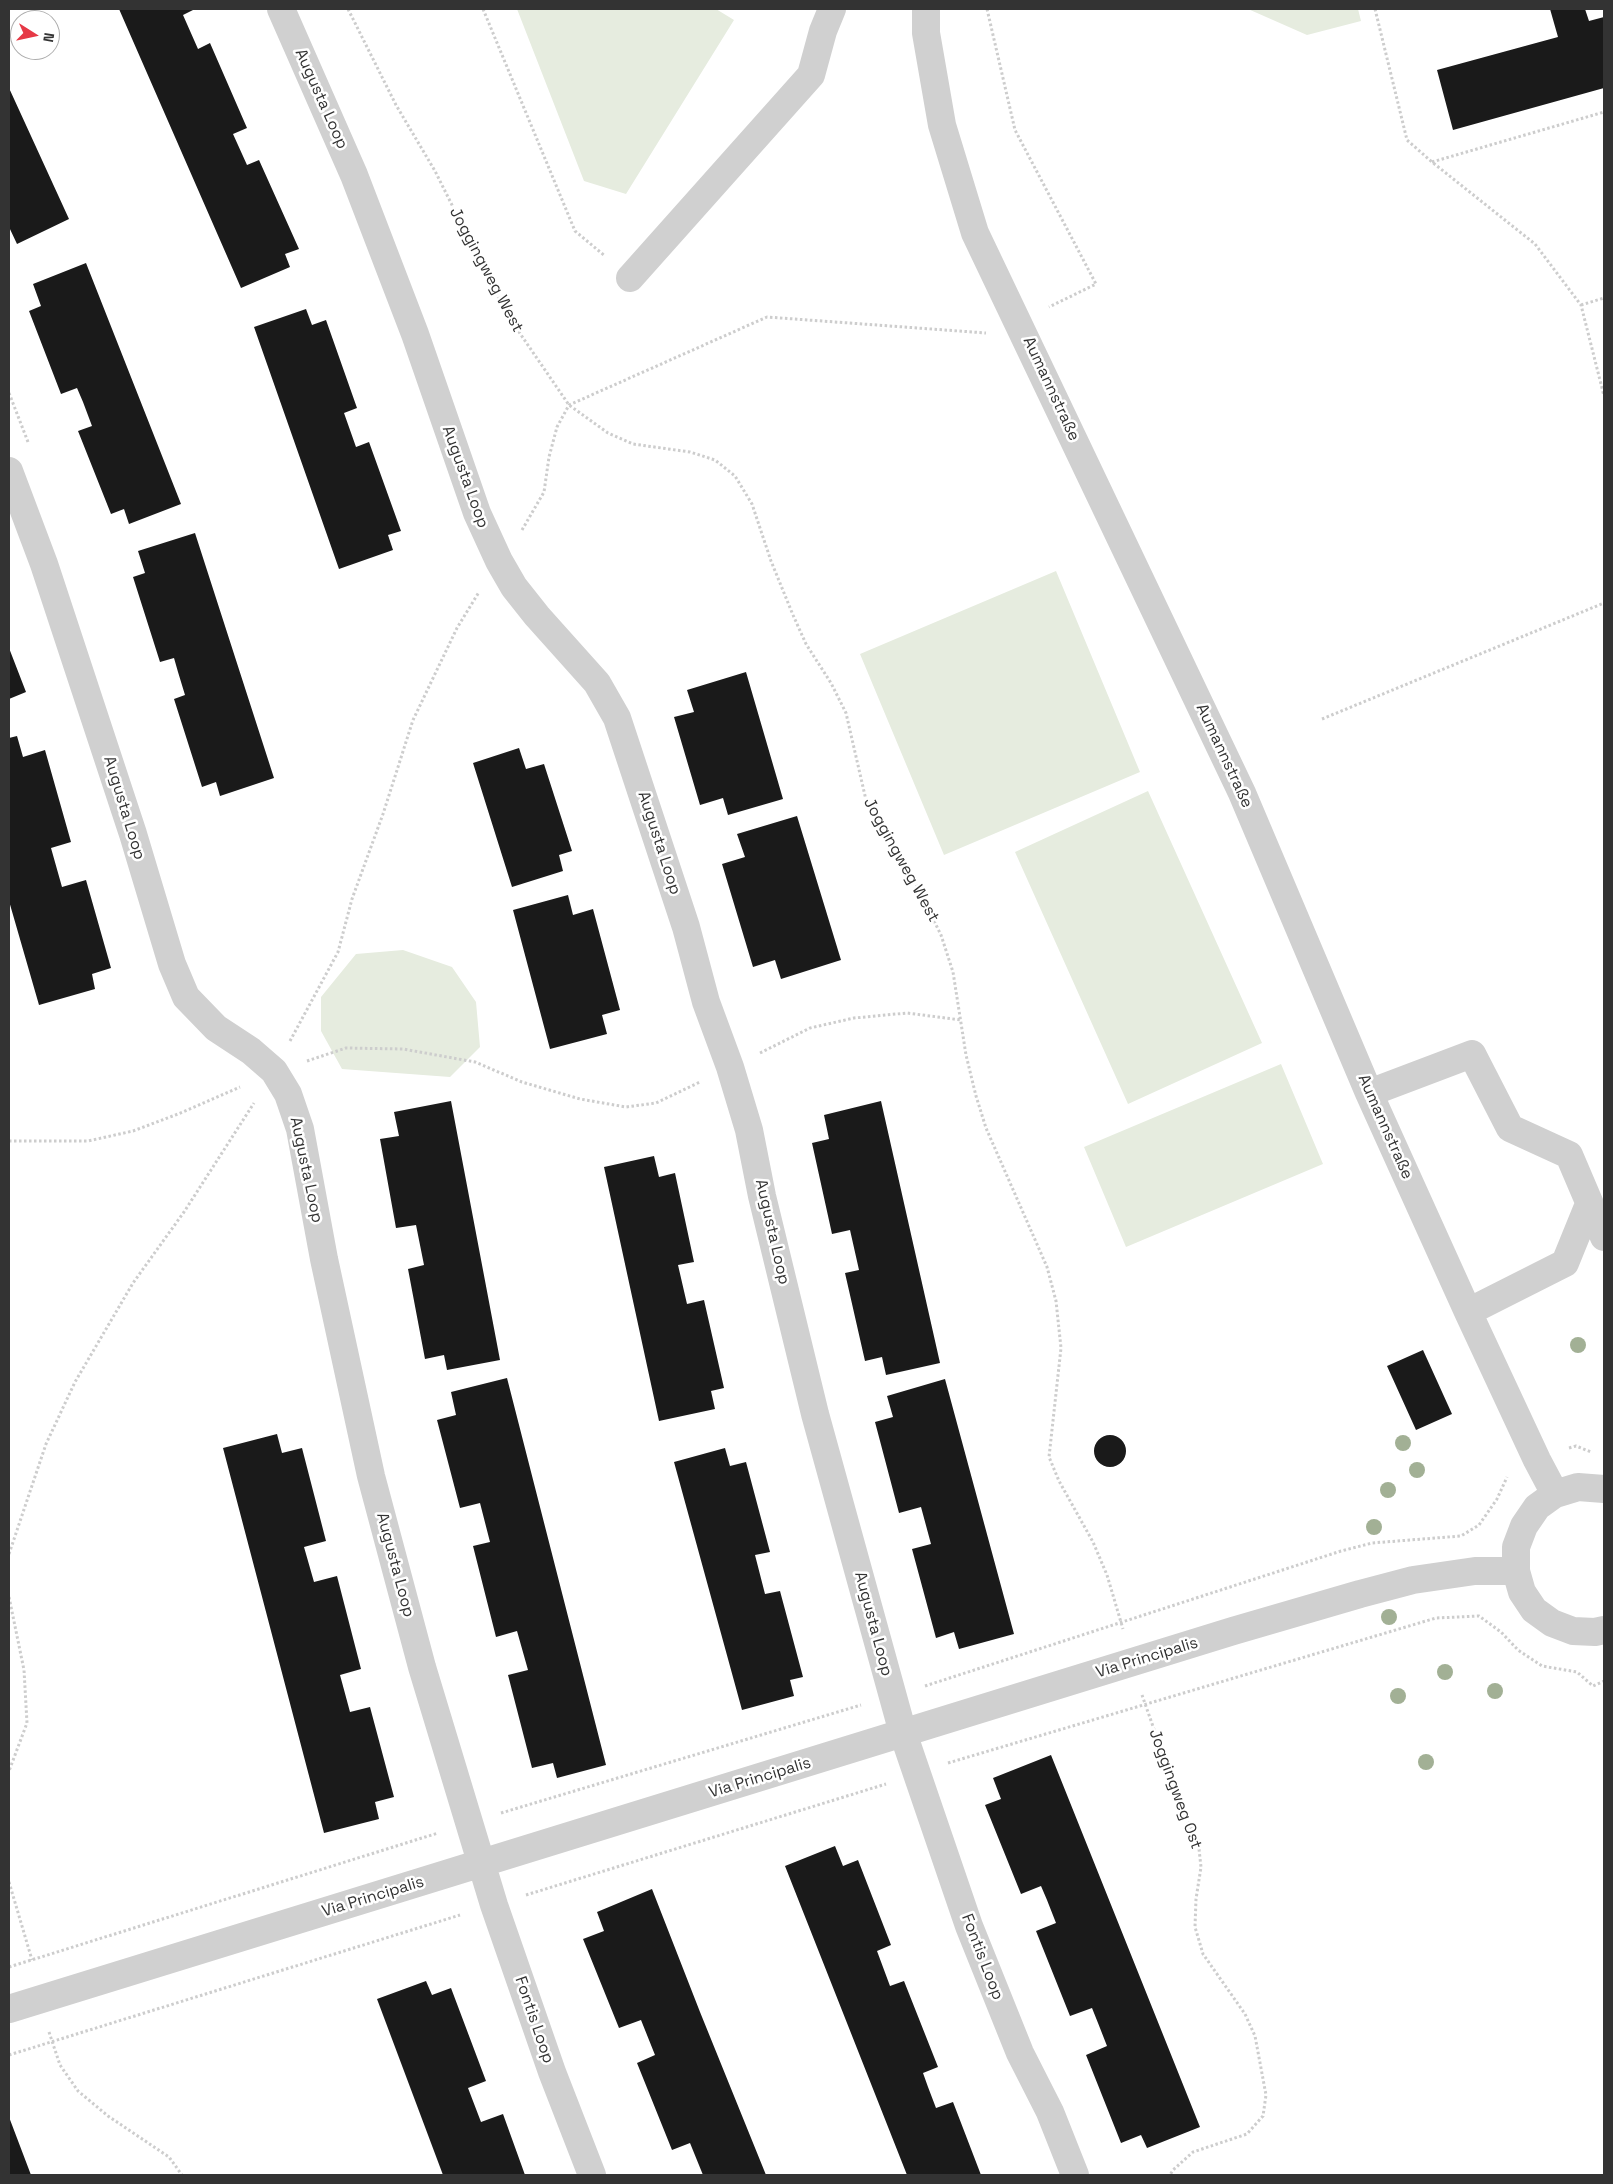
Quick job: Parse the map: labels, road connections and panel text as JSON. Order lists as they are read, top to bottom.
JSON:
{
  "streets": {
    "street": [
      "Augusta Loop",
      "Aumannstraße",
      "Via Principalis",
      "Fontis Loop"
    ],
    "path": ["Joggingweg West", "Joggingweg Ost"]
  },
  "crossings": [
    ["Augusta Loop", "Via Principalis"],
    ["Augusta Loop", "Fontis Loop"],
    ["Joggingweg West", "Via Principalis"],
    ["Joggingweg West", "Joggingweg Ost"],
    ["Via Principalis", "Joggingweg Ost"],
    ["Via Principalis", "Fontis Loop"]
  ],
  "north": "right"
}
